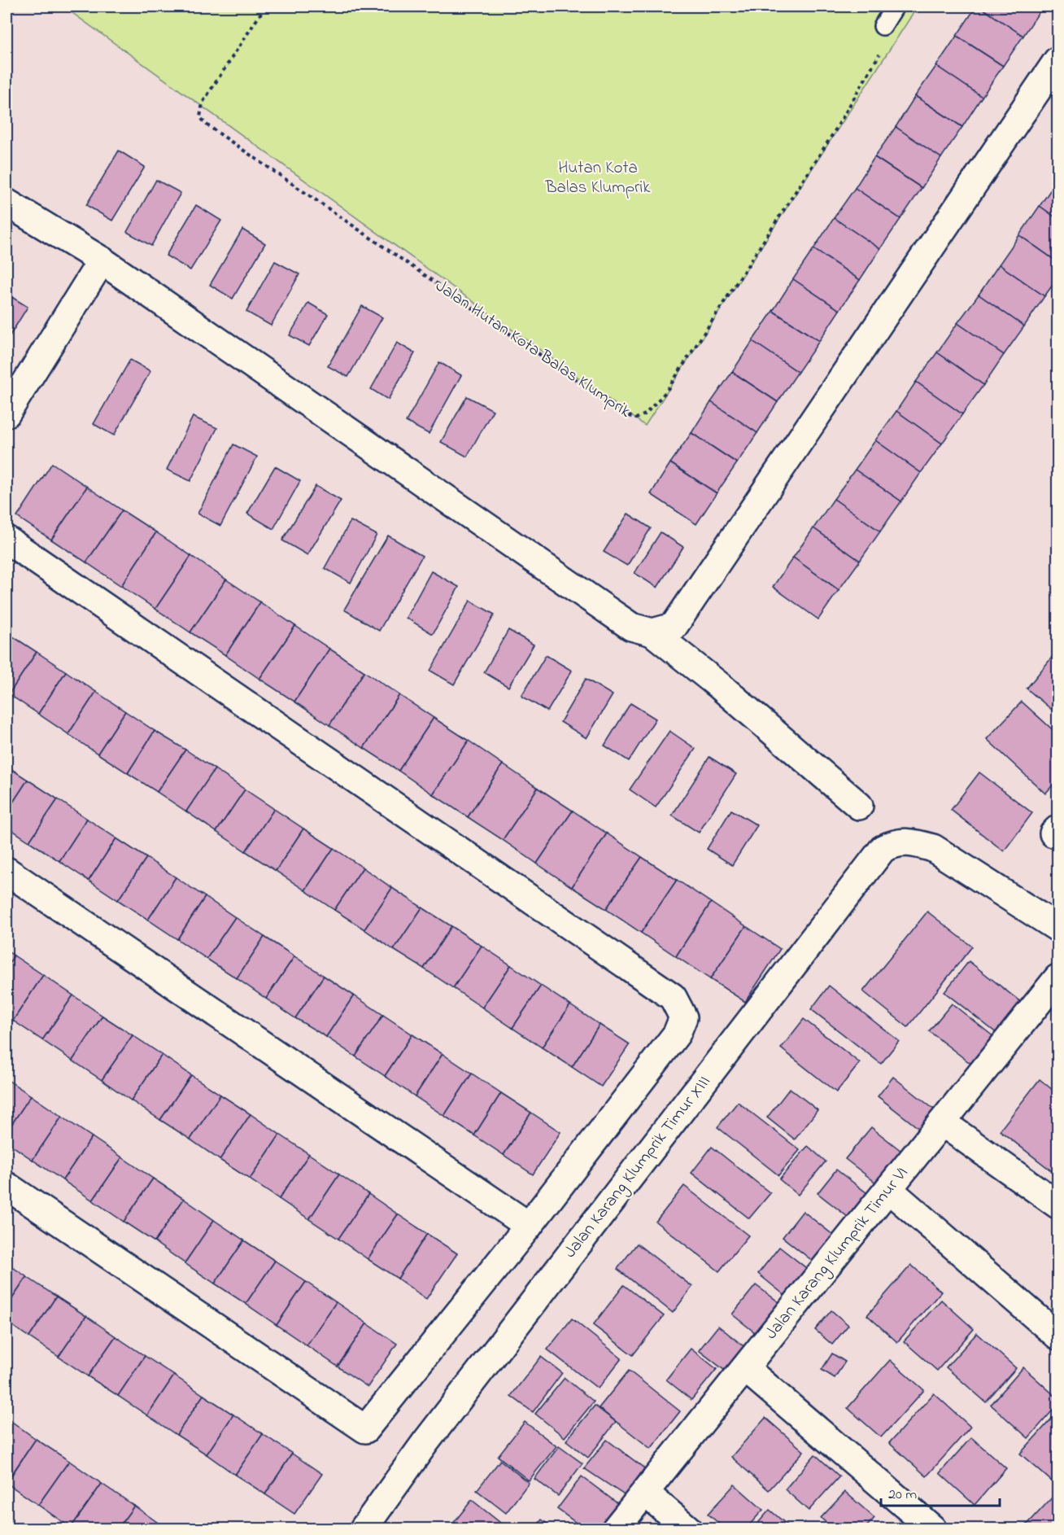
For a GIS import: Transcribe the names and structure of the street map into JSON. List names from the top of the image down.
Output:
{
  "streets": {
    "street": ["Jalan Karang Klumprik Timur XIII", "Jalan Karang Klumprik Timur VI"],
    "path": ["Jalan Hutan Kota Balas Klumprik"]
  },
  "parks": ["Hutan Kota Balas Klumprik"],
  "scale_bar": "20 m"
}
